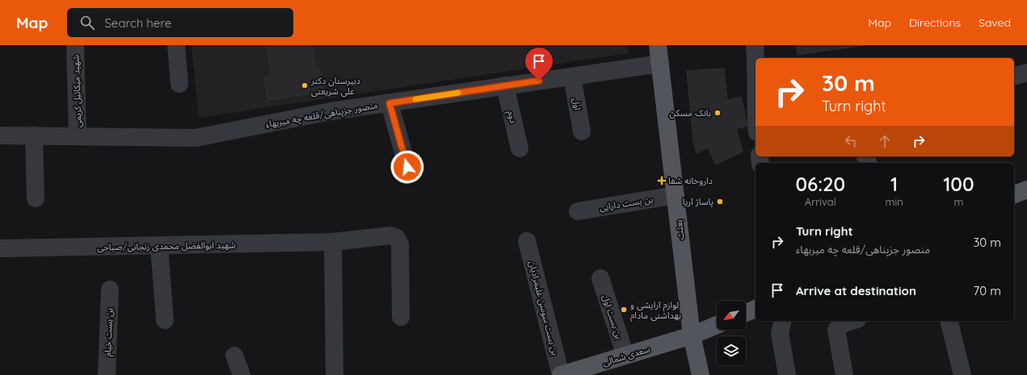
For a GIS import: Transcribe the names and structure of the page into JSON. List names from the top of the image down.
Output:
{
  "streets": {
    "main road": ["بعثت", "سعدی شمالی"],
    "street": [
      "شهید میکائیل کریمی",
      "اول",
      "منصور جزپناهی/قلعه چه میربهاء",
      "دوم",
      "بن بست دارایی",
      "شهید ابوالفضل محمدی زنجانی/صباحی",
      "بن بست سوسن علیمرادیان",
      "بن بست اول",
      "بن بست خیام"
    ]
  },
  "crossings": [
    ["شهید میکائیل کریمی", "منصور جزپناهی/قلعه چه میربهاء"],
    ["اول", "منصور جزپناهی/قلعه چه میربهاء"],
    ["منصور جزپناهی/قلعه چه میربهاء", "دوم"],
    ["منصور جزپناهی/قلعه چه میربهاء", "بعثت"],
    ["بن بست دارایی", "بعثت"],
    ["بعثت", "سعدی شمالی"],
    ["بن بست سوسن علیمرادیان", "سعدی شمالی"],
    ["بن بست اول", "سعدی شمالی"]
  ],
  "places": {
    "other": [
      "دبیرستان دکتر علی شریعتی",
      "بانک مسکن",
      "پاساژ آریا",
      "لوازم آرایشی و بهداشتی مادام"
    ],
    "health": ["داروخانه شفا"]
  },
  "north": "bottom left",
  "page": {
    "header": "Map",
    "search": "Search here",
    "nav": ["Map", "Directions", "Saved"],
    "turn": ["30 m", "Turn right"],
    "eta": [
      "06:20",
      "Arrival",
      "1",
      "min",
      "100",
      "m"
    ],
    "list": [
      {
        "name": "Turn right",
        "note": "منصور جزپناهی/قلعه چه میربهاء",
        "value": "30 m"
      },
      {
        "name": "Arrive at destination",
        "value": "70 m"
      }
    ]
  }
}
